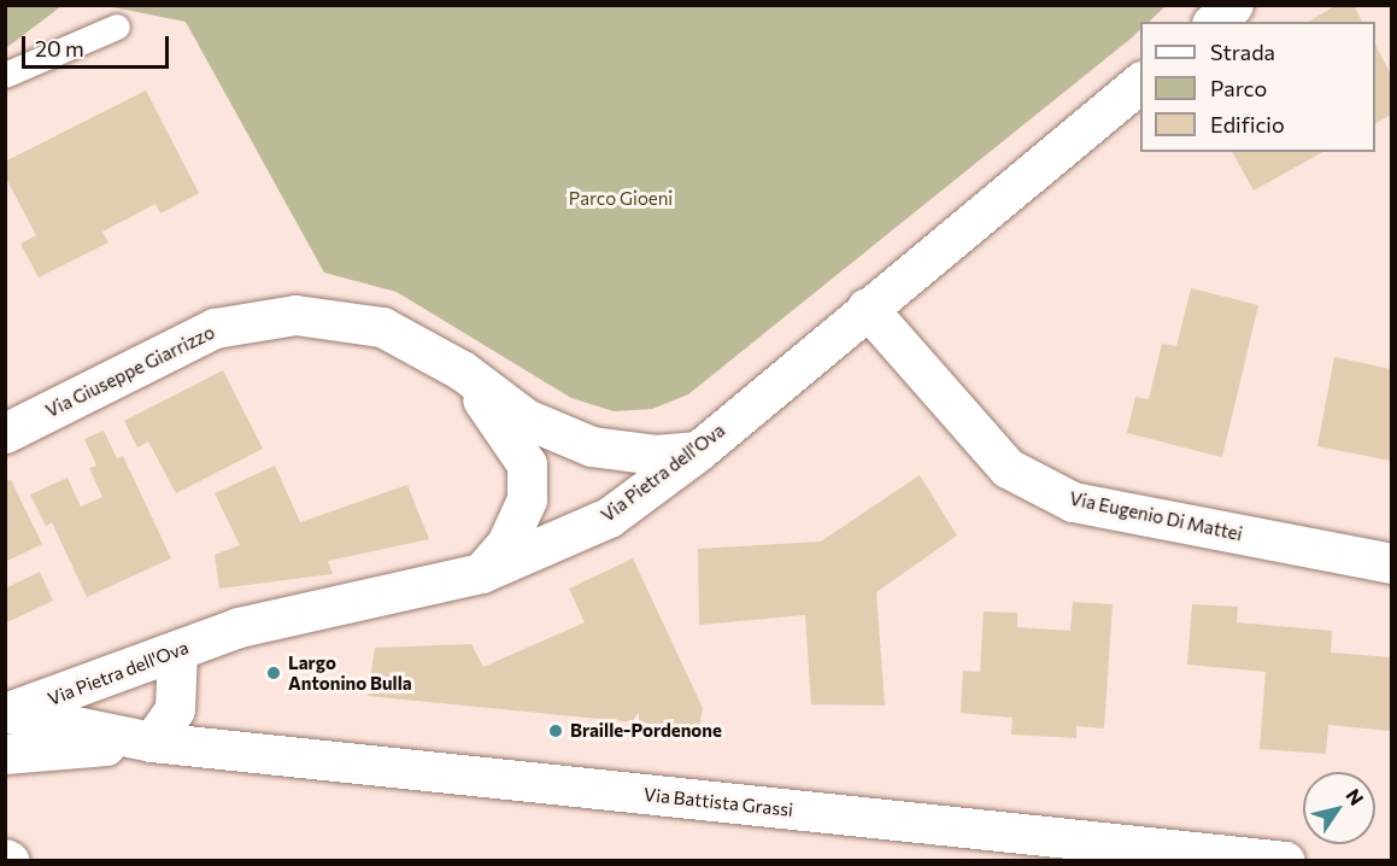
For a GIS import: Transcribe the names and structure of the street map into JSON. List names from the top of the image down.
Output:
{
  "streets": {
    "main road": [
      "Via Giuseppe Giarrizzo",
      "Via Pietra dell'Ova",
      "Via Eugenio Di Mattei",
      "Via Battista Grassi"
    ]
  },
  "crossings": [
    ["Via Giuseppe Giarrizzo", "Via Pietra dell'Ova"],
    ["Via Pietra dell'Ova", "Via Eugenio Di Mattei"]
  ],
  "parks": ["Parco Gioeni"],
  "places": ["Largo Antonino Bulla", "Braille-Pordenone"],
  "legend": ["Strada", "Parco", "Edificio"],
  "scale_bar": "20 m",
  "north": "top right"
}
